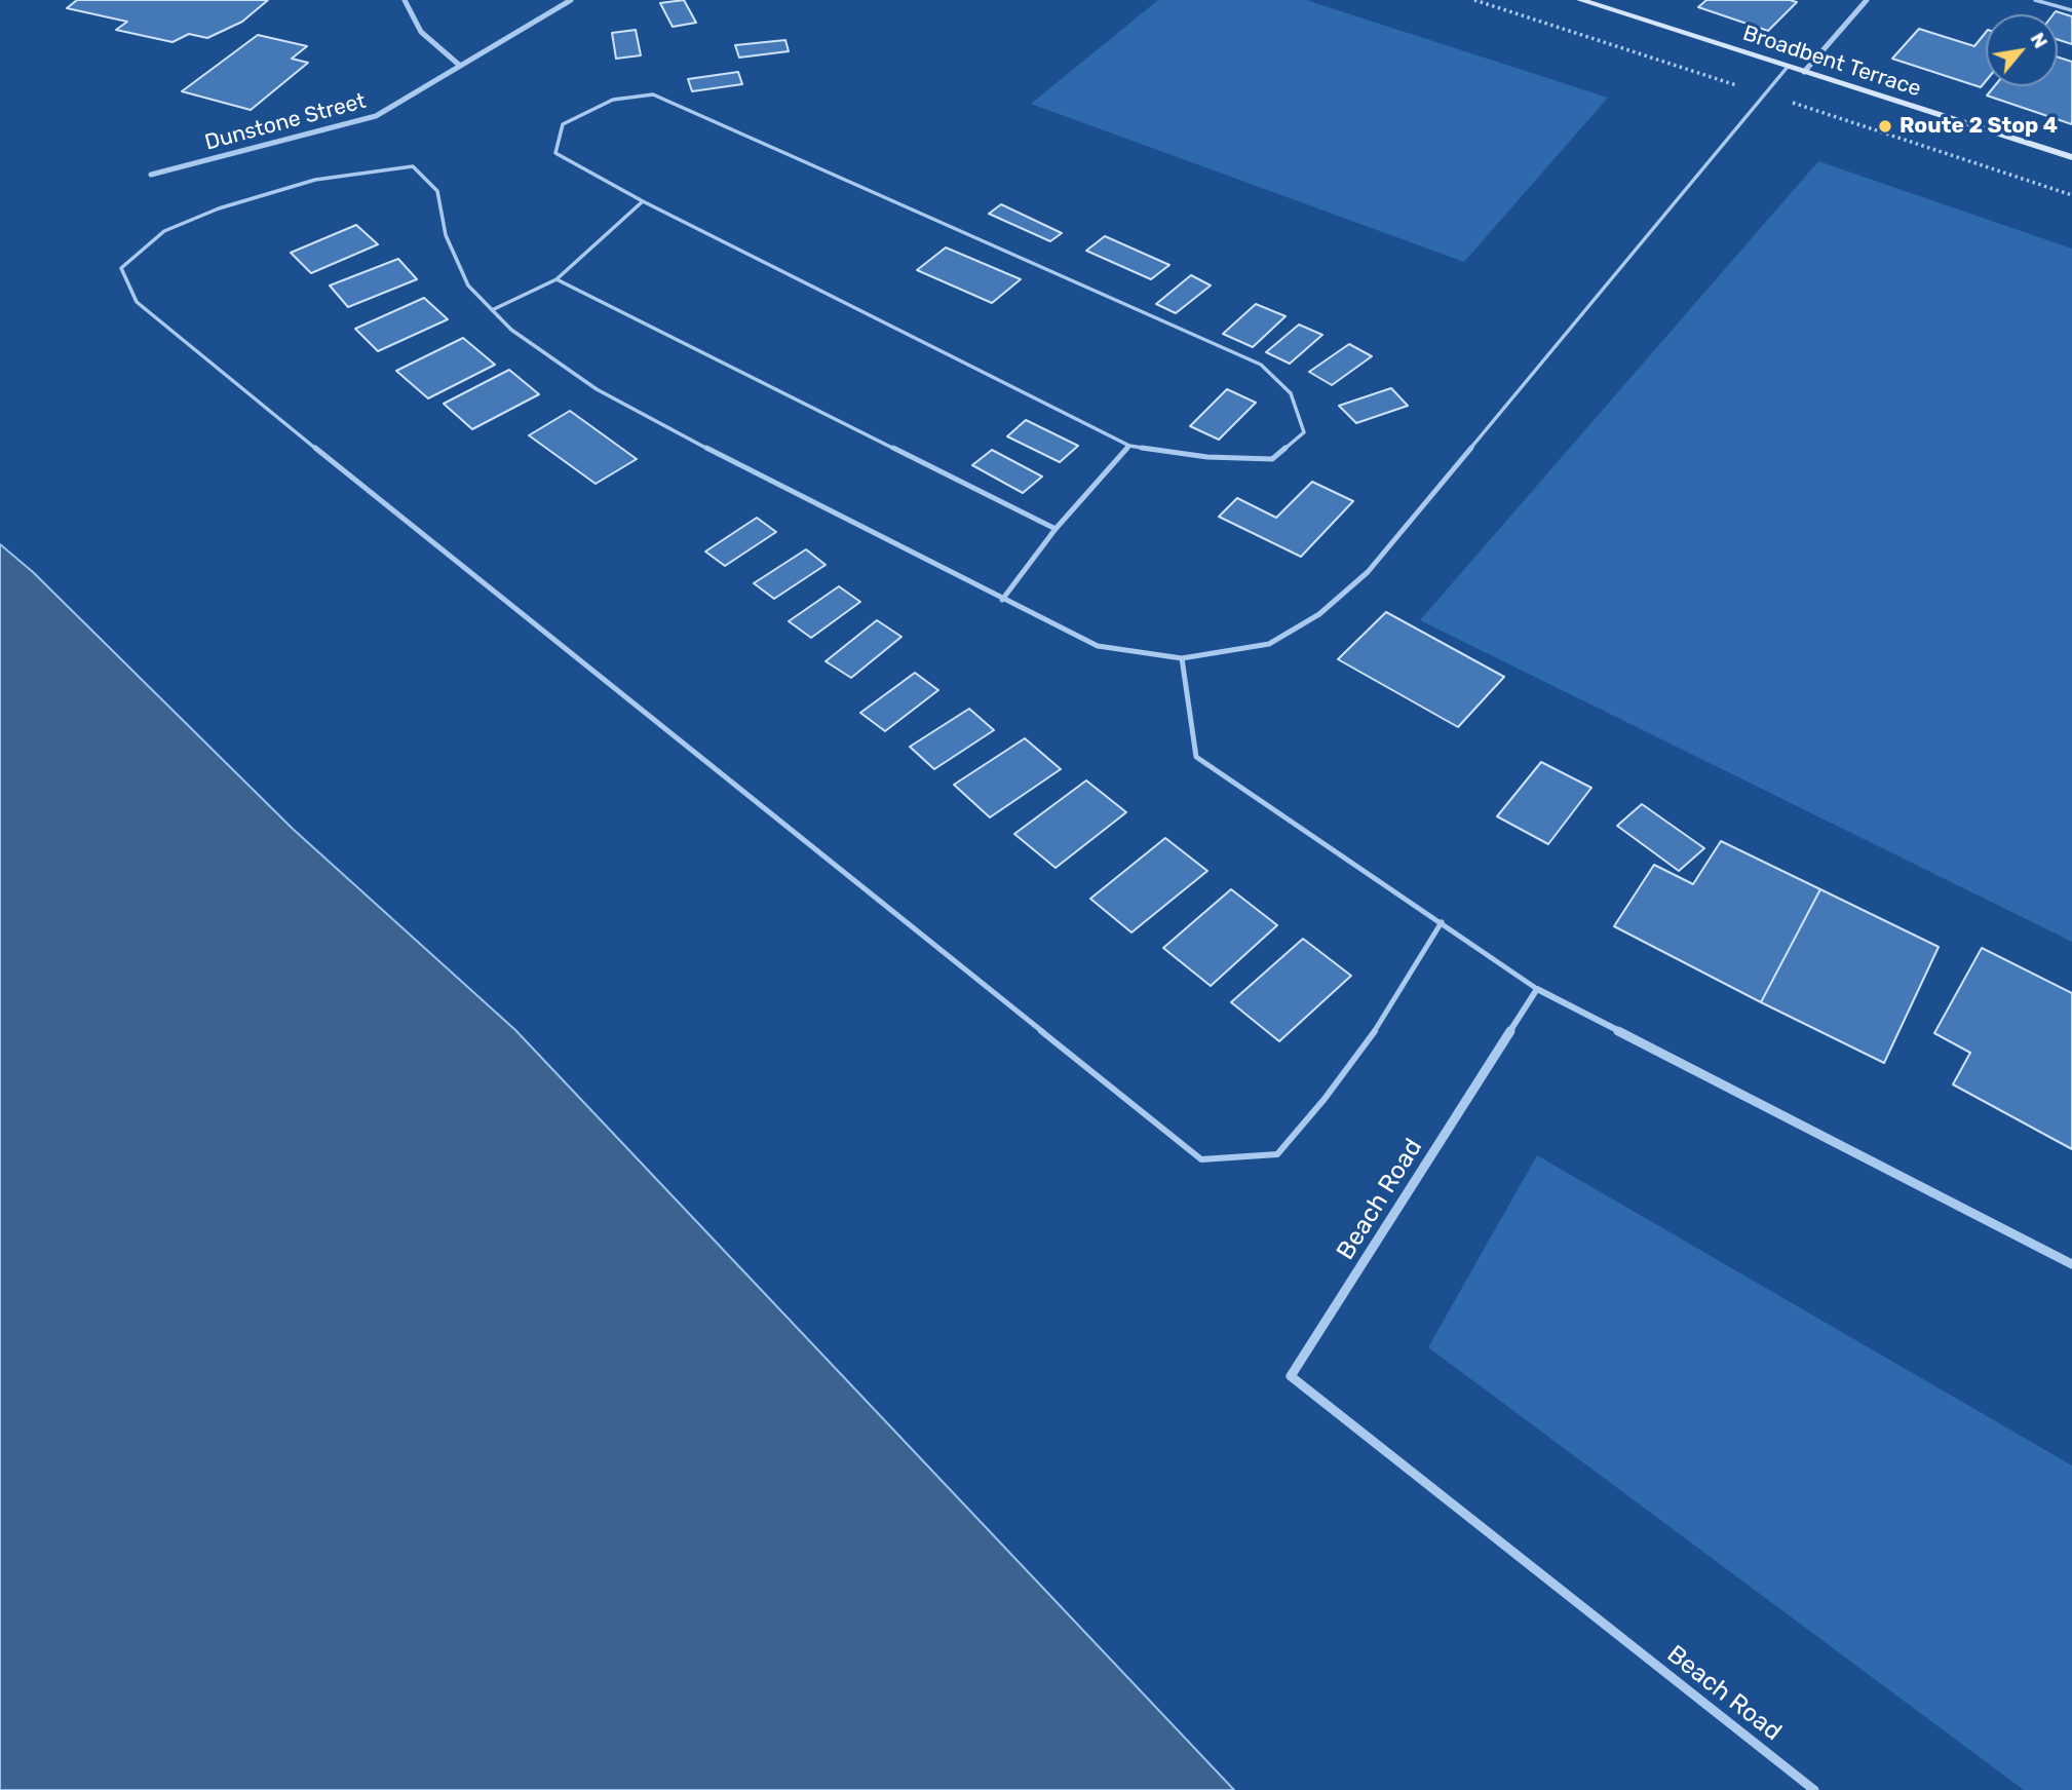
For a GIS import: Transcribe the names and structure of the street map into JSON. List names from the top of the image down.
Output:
{
  "streets": {
    "main road": ["Broadbent Terrace"],
    "street": ["Dunstone Street", "Beach Road"]
  },
  "places": ["Route 2 Stop 4"],
  "north": "top right"
}
